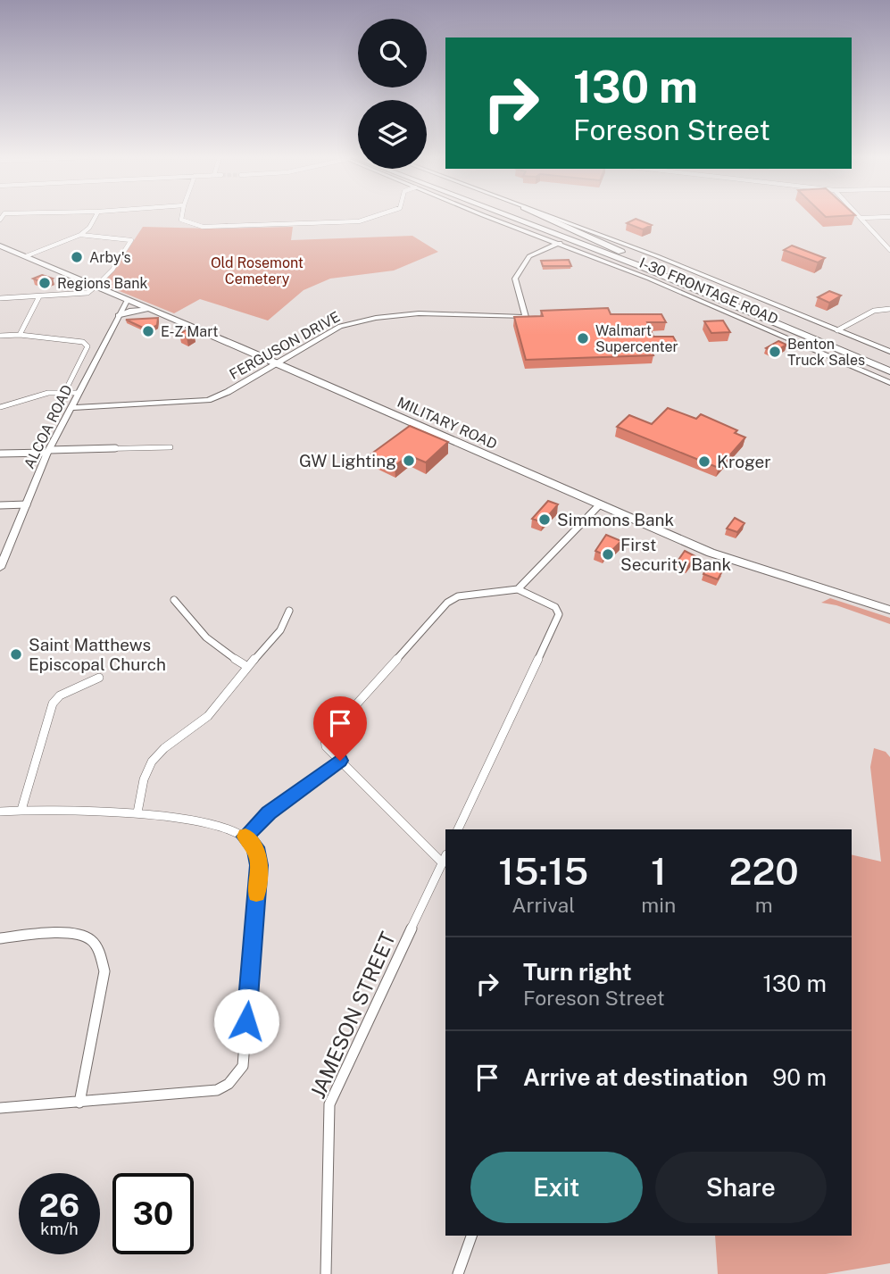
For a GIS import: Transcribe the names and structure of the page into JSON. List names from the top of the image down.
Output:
{
  "streets": {
    "main road": [
      "I-30 FRONTAGE ROAD",
      "FERGUSON DRIVE",
      "MILITARY ROAD",
      "ALCOA ROAD"
    ],
    "street": ["JAMESON STREET"]
  },
  "crossings": [
    ["I-30 FRONTAGE ROAD", "FERGUSON DRIVE"],
    ["FERGUSON DRIVE", "MILITARY ROAD"],
    ["FERGUSON DRIVE", "ALCOA ROAD"],
    ["MILITARY ROAD", "ALCOA ROAD"]
  ],
  "parks": ["Old Rosemont Cemetery"],
  "places": [
    "Arby's",
    "Regions Bank",
    "E-Z Mart",
    "Walmart Supercenter",
    "Benton Truck Sales",
    "GW Lighting",
    "Kroger",
    "Simmons Bank",
    "First Security Bank",
    "Saint Matthews Episcopal Church"
  ],
  "page": {
    "turn": ["130 m", "Foreson Street"],
    "eta": [
      "15:15",
      "Arrival",
      "1",
      "min",
      "220",
      "m"
    ],
    "list": [
      {
        "name": "Turn right",
        "note": "Foreson Street",
        "value": "130 m"
      },
      {
        "name": "Arrive at destination",
        "value": "90 m"
      }
    ],
    "buttons": ["Exit", "Share"],
    "speed": "26 km/h",
    "limit": "30"
  }
}
